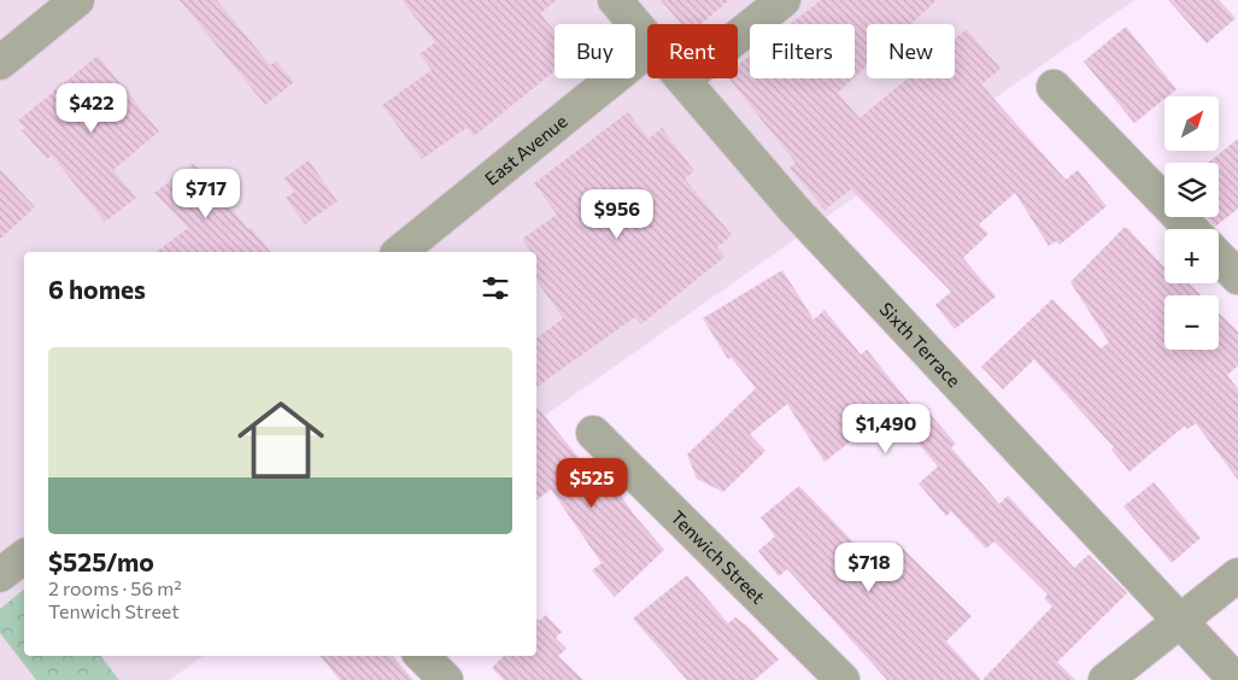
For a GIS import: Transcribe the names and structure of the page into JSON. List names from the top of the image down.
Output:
{
  "streets": {
    "street": ["East Avenue", "Sixth Terrace", "Tenwich Street"]
  },
  "north": "top right",
  "page": {
    "chip": [
      "Buy",
      "Rent",
      "Filters",
      "New"
    ],
    "price": [
      "$422",
      "$717",
      "$956",
      "$1,490",
      "$525",
      "$718"
    ],
    "map_buttons": ["+", "−"],
    "heading": "6 homes",
    "list": [
      {
        "name": "$525/mo",
        "note": "2 rooms · 56 m² · Tenwich Street"
      }
    ]
  }
}
